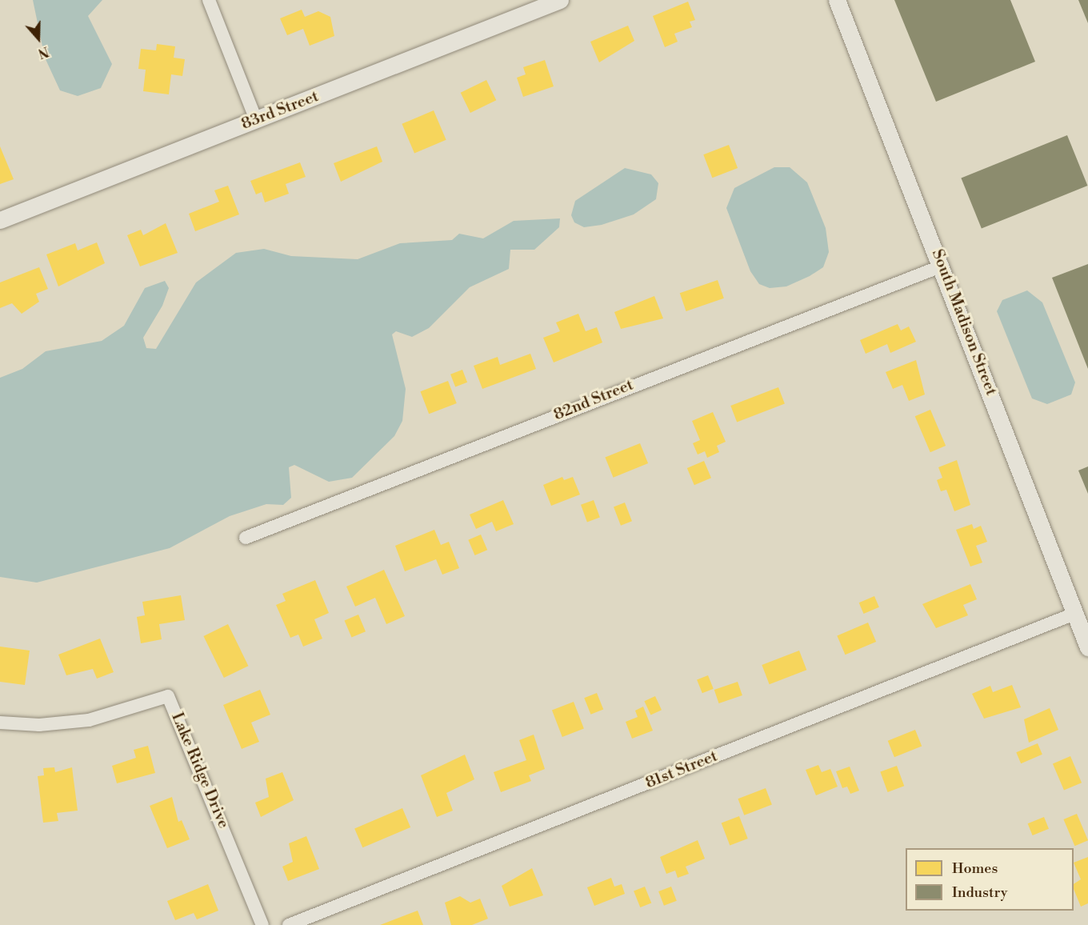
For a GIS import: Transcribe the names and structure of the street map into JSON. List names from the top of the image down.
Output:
{
  "streets": {
    "street": [
      "83rd Street",
      "South Madison Street",
      "82nd Street",
      "81st Street",
      "Lake Ridge Drive"
    ]
  },
  "crossings": [
    ["South Madison Street", "82nd Street"],
    ["South Madison Street", "81st Street"]
  ],
  "legend": ["Homes", "Industry"],
  "north": "bottom"
}
